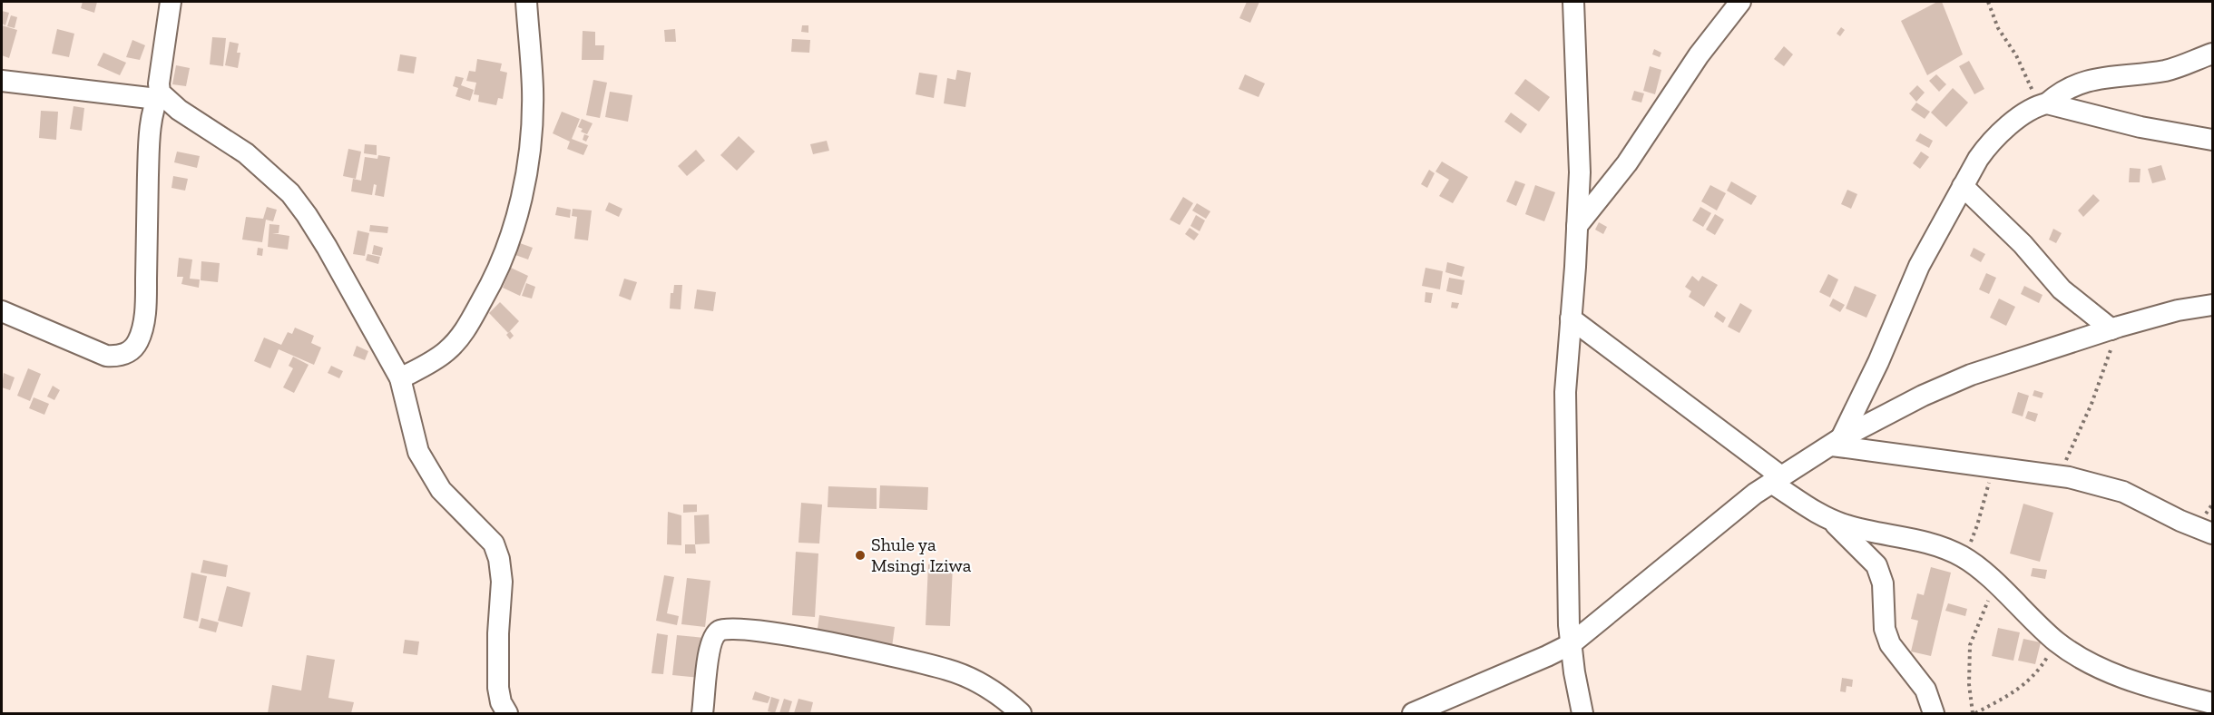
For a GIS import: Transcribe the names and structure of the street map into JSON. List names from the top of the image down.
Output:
{
  "places": ["Shule ya Msingi Iziwa"]
}
